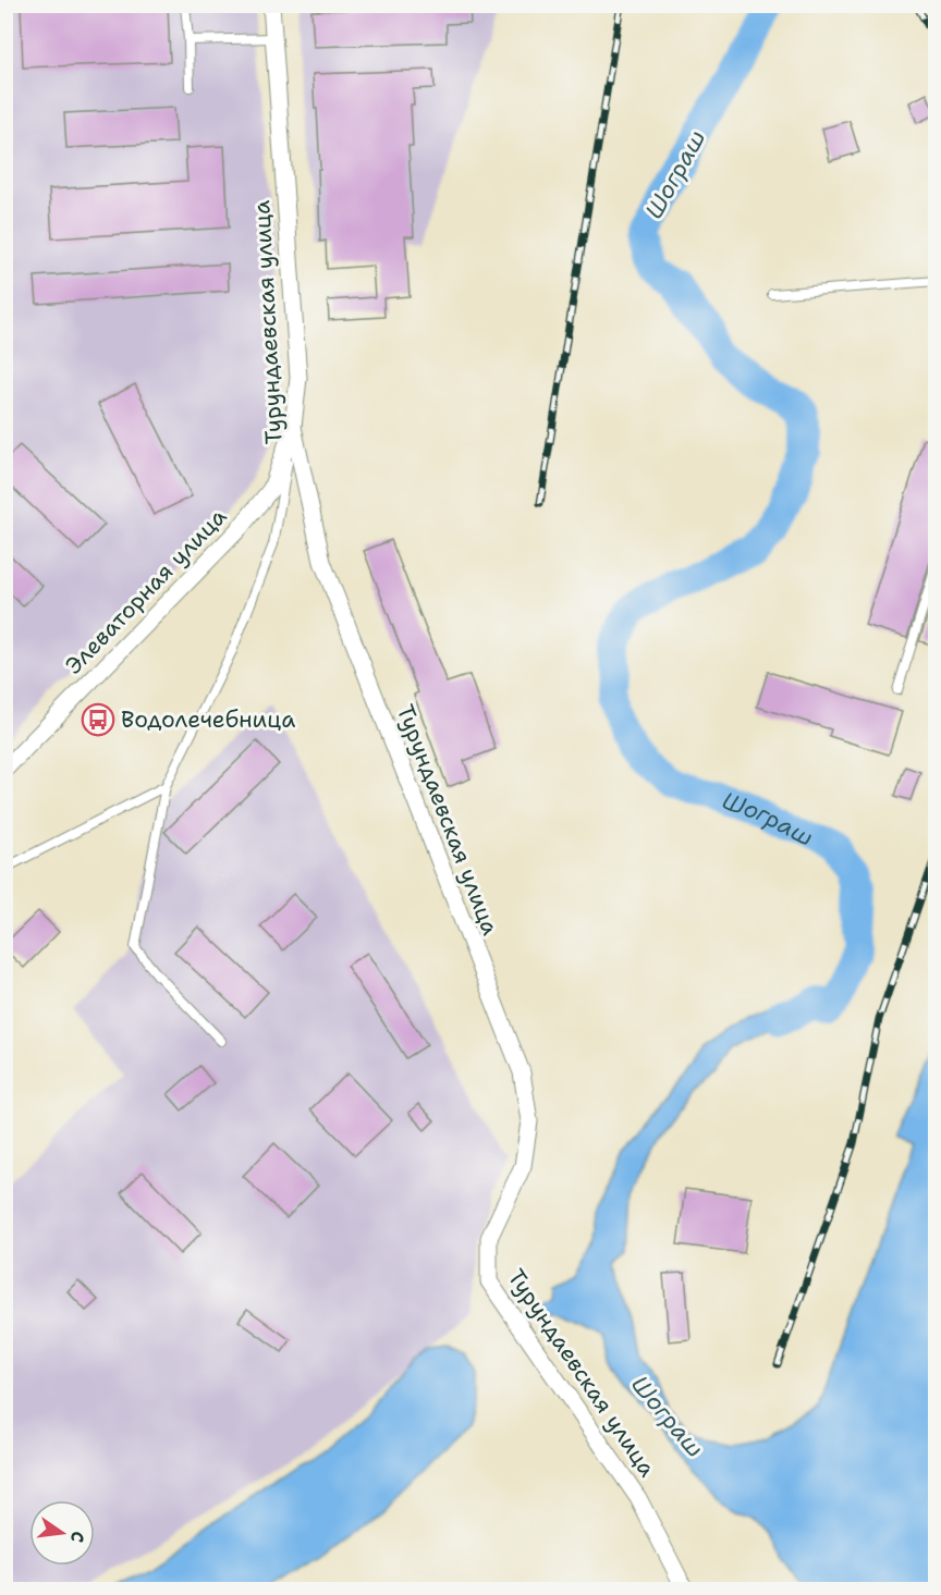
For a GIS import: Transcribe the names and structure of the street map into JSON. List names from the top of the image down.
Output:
{
  "streets": {
    "street": ["Турундаевская улица", "Элеваторная улица"]
  },
  "crossings": [
    ["Турундаевская улица", "Элеваторная улица"]
  ],
  "water": ["Шограш"],
  "places": {
    "bus stop": ["Водолечебница"]
  },
  "north": "right"
}
